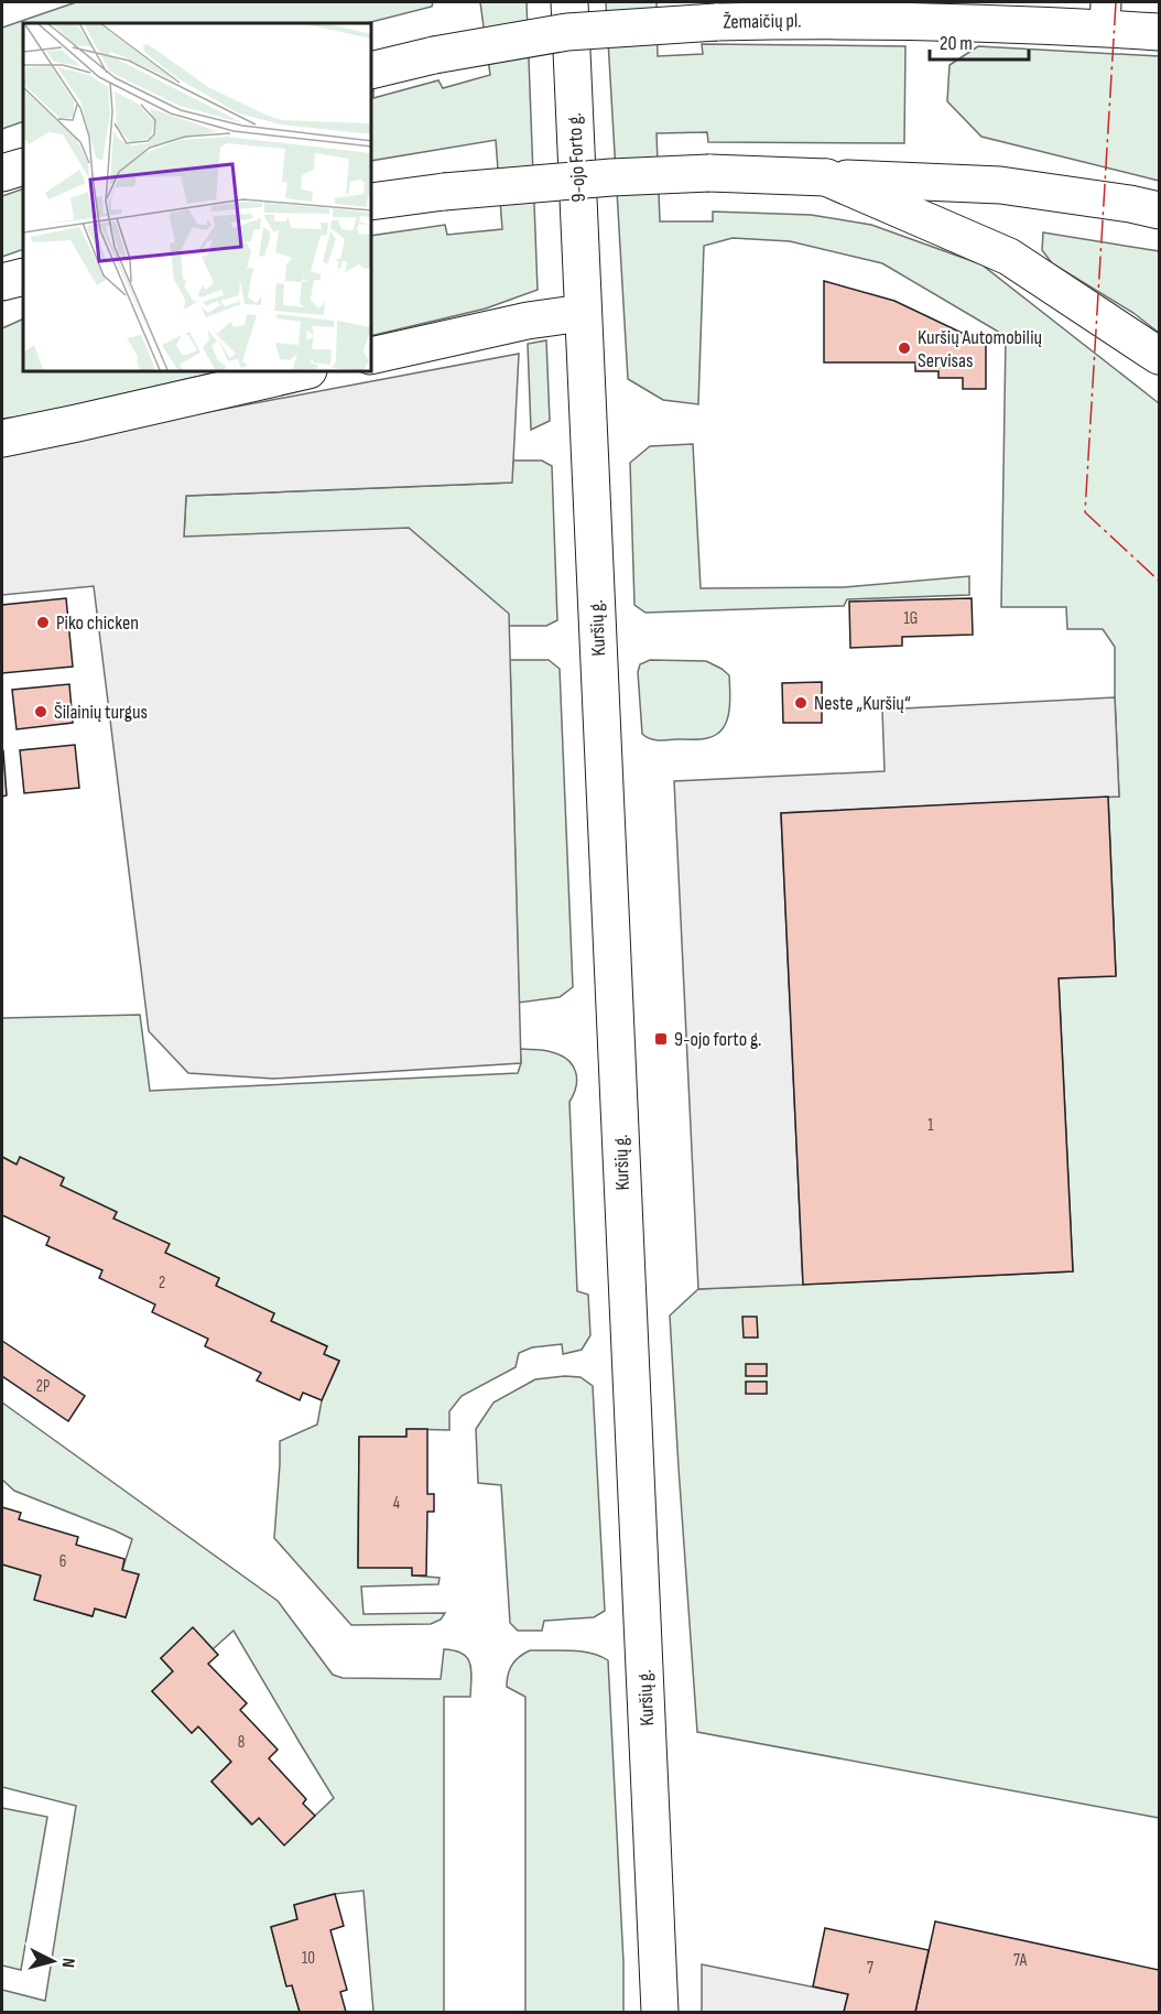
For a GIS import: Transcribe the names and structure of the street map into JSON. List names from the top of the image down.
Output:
{
  "streets": {
    "main road": ["Žemaičių pl.", "9-ojo Forto g.", "Kuršių g."]
  },
  "crossings": [
    ["9-ojo Forto g.", "Kuršių g."]
  ],
  "places": {
    "other": [
      "Kuršių Automobilių Servisas",
      "Piko chicken",
      "Neste „Kuršių“",
      "Šilainių turgus"
    ],
    "transit": ["9-ojo forto g."]
  },
  "house_numbers": [
    "1G",
    "1",
    "2",
    "2P",
    "4",
    "6",
    "8",
    "10",
    "7A",
    "7"
  ],
  "scale_bar": "20 m",
  "north": "right"
}
